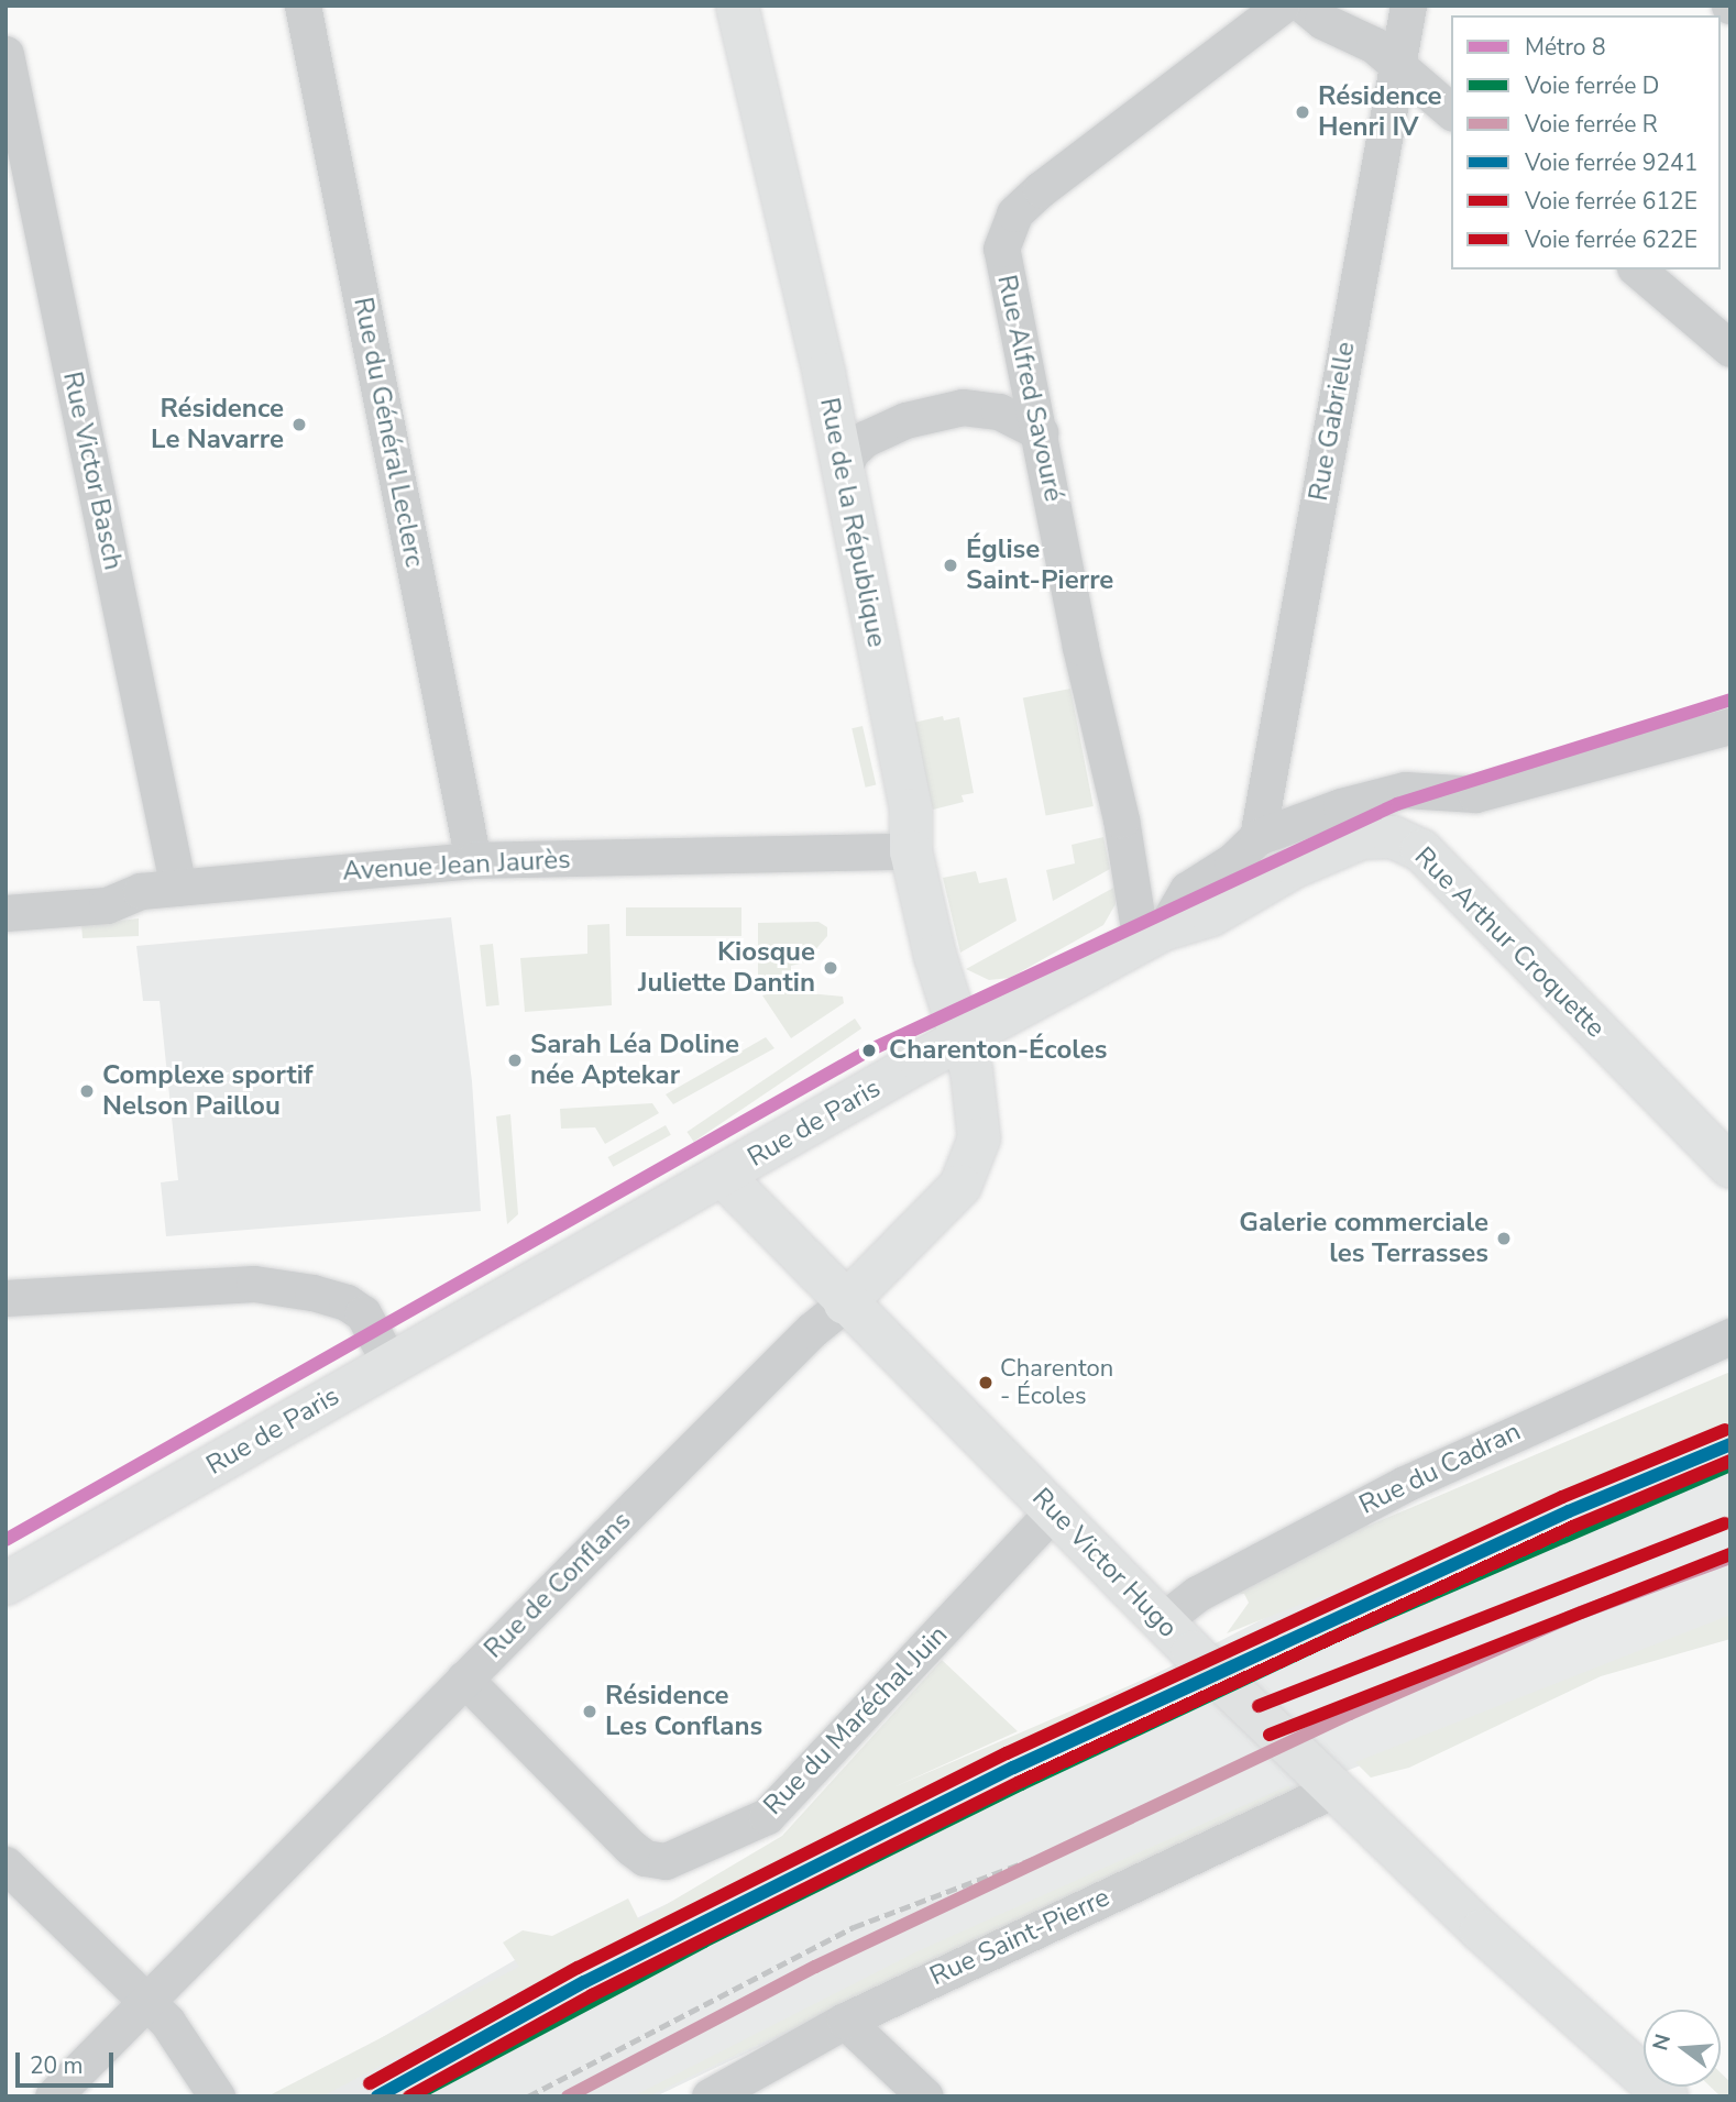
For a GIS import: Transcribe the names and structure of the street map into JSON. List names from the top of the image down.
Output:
{
  "streets": {
    "main road": [
      "Rue de la République",
      "Rue Arthur Croquette",
      "Rue de Paris",
      "Rue Victor Hugo",
      "Rue de Conflans"
    ],
    "street": [
      "Rue Alfred Savouré",
      "Rue Gabrielle",
      "Rue du Général Leclerc",
      "Rue Victor Basch",
      "Avenue Jean Jaurès",
      "Rue du Cadran",
      "Rue du Maréchal Juin",
      "Rue Saint-Pierre"
    ]
  },
  "crossings": [
    ["Rue Alfred Savouré", "Rue Arthur Croquette"],
    ["Rue Alfred Savouré", "Rue de Paris"],
    ["Rue du Général Leclerc", "Avenue Jean Jaurès"],
    ["Rue Victor Basch", "Avenue Jean Jaurès"],
    ["Rue de la République", "Avenue Jean Jaurès"],
    ["Rue de la République", "Rue de Paris"],
    ["Rue de la République", "Rue de Conflans"],
    ["Rue Arthur Croquette", "Rue de Paris"],
    ["Rue de Paris", "Rue Victor Hugo"],
    ["Rue de Paris", "Rue de Conflans"],
    ["Rue du Cadran", "Rue Victor Hugo"],
    ["Rue Victor Hugo", "Rue de Conflans"],
    ["Rue Victor Hugo", "Rue du Maréchal Juin"],
    ["Rue Victor Hugo", "Rue Saint-Pierre"],
    ["Rue de Conflans", "Rue du Maréchal Juin"]
  ],
  "places": [
    "Résidence Henri IV",
    "Résidence Le Navarre",
    "Église Saint-Pierre",
    "Kiosque Juliette Dantin",
    "Charenton-Écoles",
    "Sarah Léa Doline née Aptekar",
    "Complexe sportif Nelson Paillou",
    "Galerie commerciale les Terrasses",
    "Charenton - Écoles",
    "Résidence Les Conflans"
  ],
  "lines": [
    "metro line 8",
    "rail line 622E",
    "rail line 9241",
    "rail line 612E",
    "rail line D",
    "rail line R"
  ],
  "legend": [
    "Métro 8",
    "Voie ferrée D",
    "Voie ferrée R",
    "Voie ferrée 9241",
    "Voie ferrée 612E",
    "Voie ferrée 622E"
  ],
  "scale_bar": "20 m",
  "north": "left"
}
